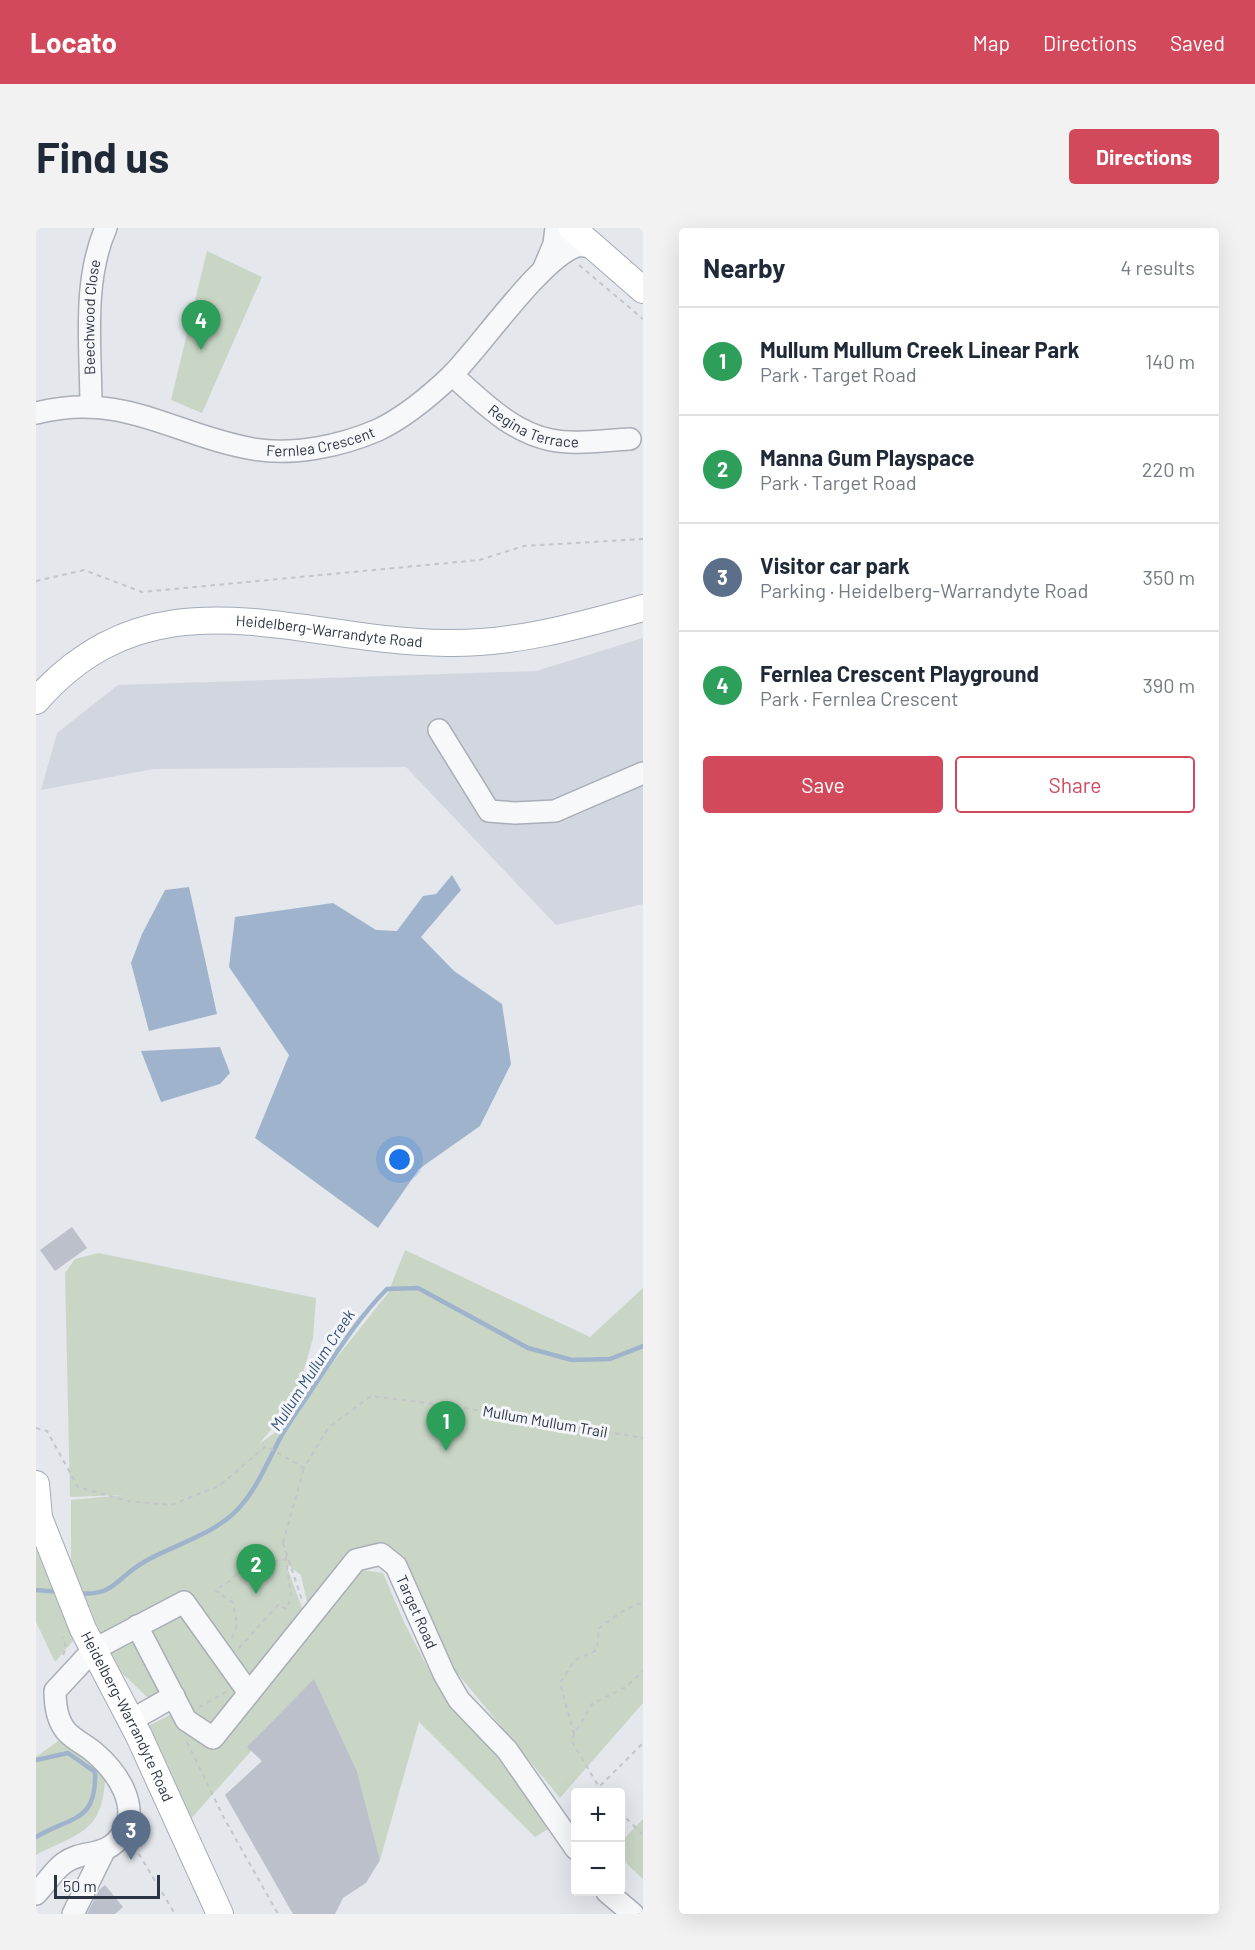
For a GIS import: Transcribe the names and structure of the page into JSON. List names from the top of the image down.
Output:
{
  "streets": {
    "main road": ["Heidelberg-Warrandyte Road"],
    "street": [
      "Beechwood Close",
      "Regina Terrace",
      "Fernlea Crescent",
      "Target Road"
    ],
    "path": ["Mullum Mullum Trail"]
  },
  "crossings": [
    ["Beechwood Close", "Fernlea Crescent"],
    ["Regina Terrace", "Fernlea Crescent"]
  ],
  "water": ["Mullum Mullum Creek"],
  "scale_bar": "50 m",
  "page": {
    "header": "Locato",
    "nav": ["Map", "Directions", "Saved"],
    "buttons": [
      "Directions",
      ["Save", "Share"]
    ],
    "title": "Find us",
    "heading": ["Nearby", "4 results"],
    "pins": [
      "4",
      "1",
      "2",
      "3"
    ],
    "list": [
      {
        "mark": "1",
        "name": "Mullum Mullum Creek Linear Park",
        "note": "Park · Target Road",
        "value": "140 m"
      },
      {
        "mark": "2",
        "name": "Manna Gum Playspace",
        "note": "Park · Target Road",
        "value": "220 m"
      },
      {
        "mark": "3",
        "name": "Visitor car park",
        "note": "Parking · Heidelberg-Warrandyte Road",
        "value": "350 m"
      },
      {
        "mark": "4",
        "name": "Fernlea Crescent Playground",
        "note": "Park · Fernlea Crescent",
        "value": "390 m"
      }
    ],
    "map_buttons": ["+", "−"],
    "scale": "50 m"
  }
}
